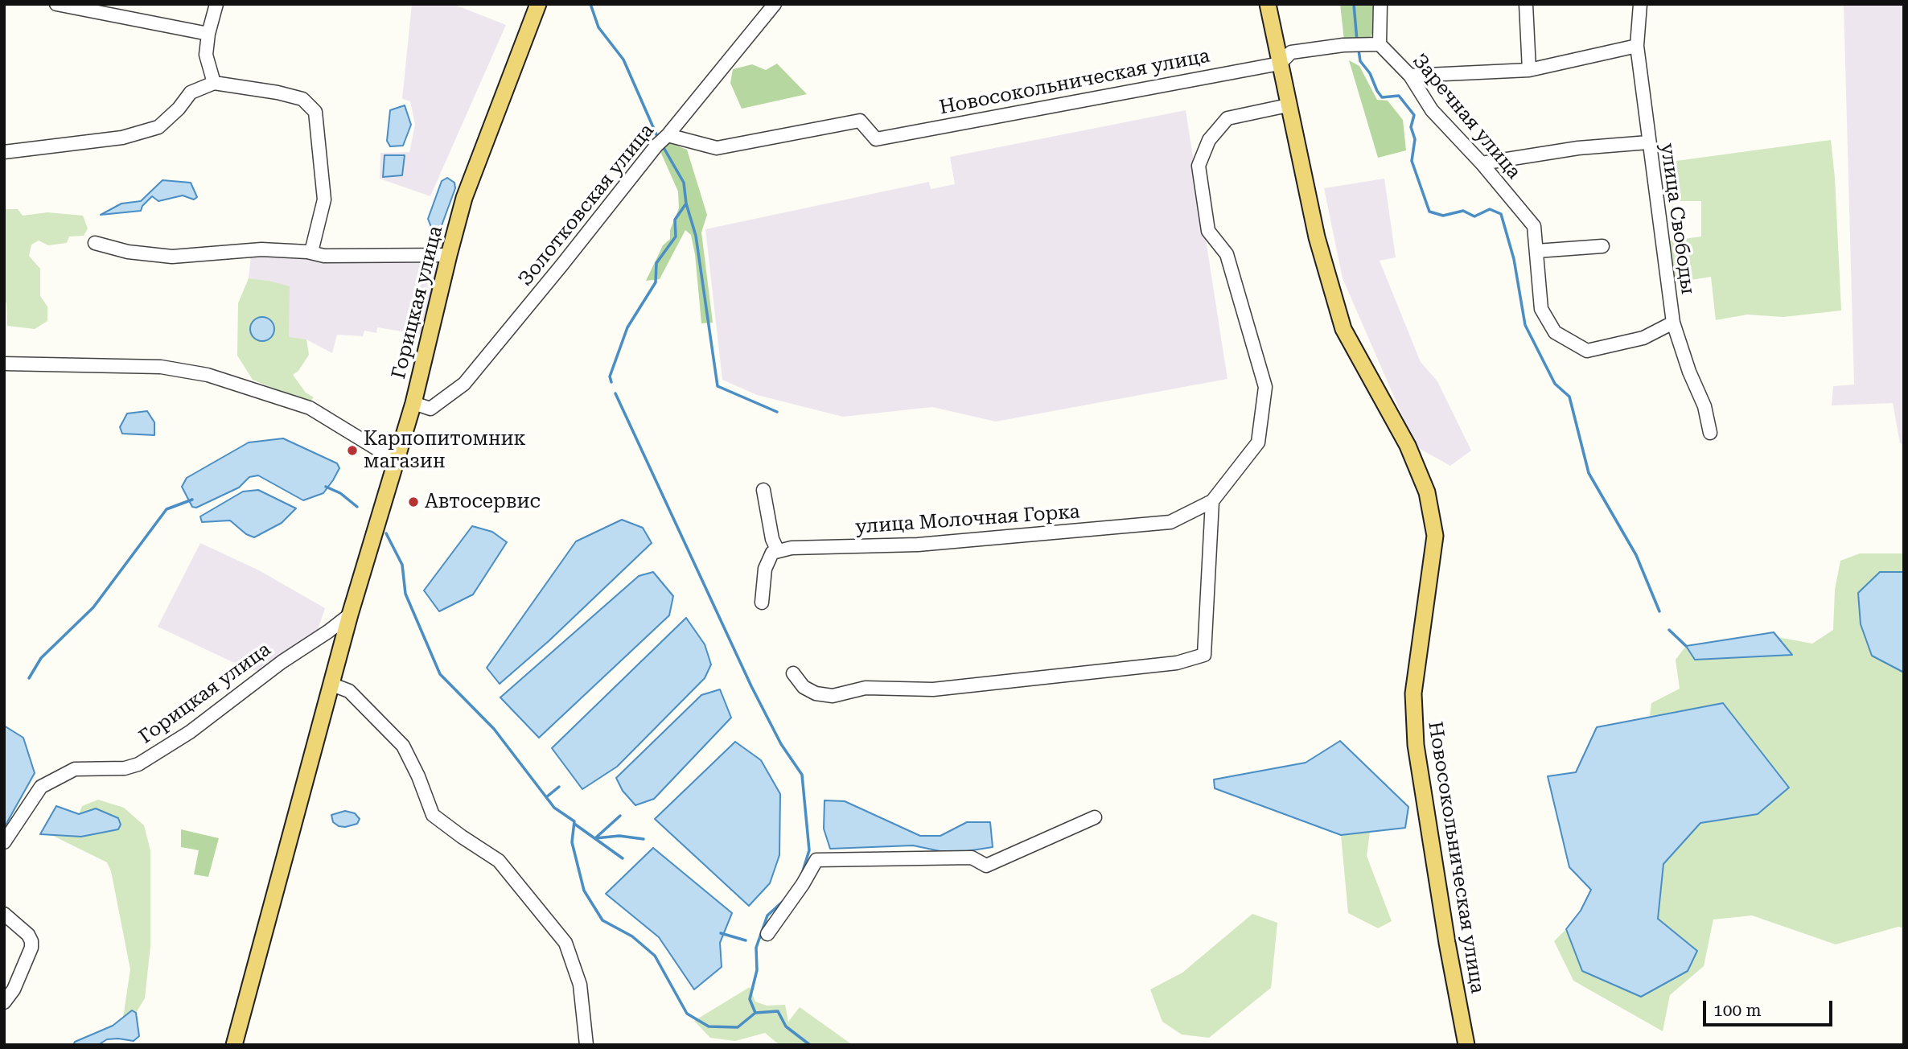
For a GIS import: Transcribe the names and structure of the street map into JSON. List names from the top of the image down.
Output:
{
  "streets": {
    "main road": ["Новосокольническая улица", "Горицкая улица"],
    "street": [
      "Заречная улица",
      "Золотковская улица",
      "улица Свободы",
      "улица Молочная Горка"
    ]
  },
  "crossings": [
    ["Новосокольническая улица", "Золотковская улица"],
    ["Заречная улица", "улица Свободы"],
    ["Золотковская улица", "Горицкая улица"]
  ],
  "places": ["Карпопитомник магазин", "Автосервис"],
  "scale_bar": "100 m"
}
